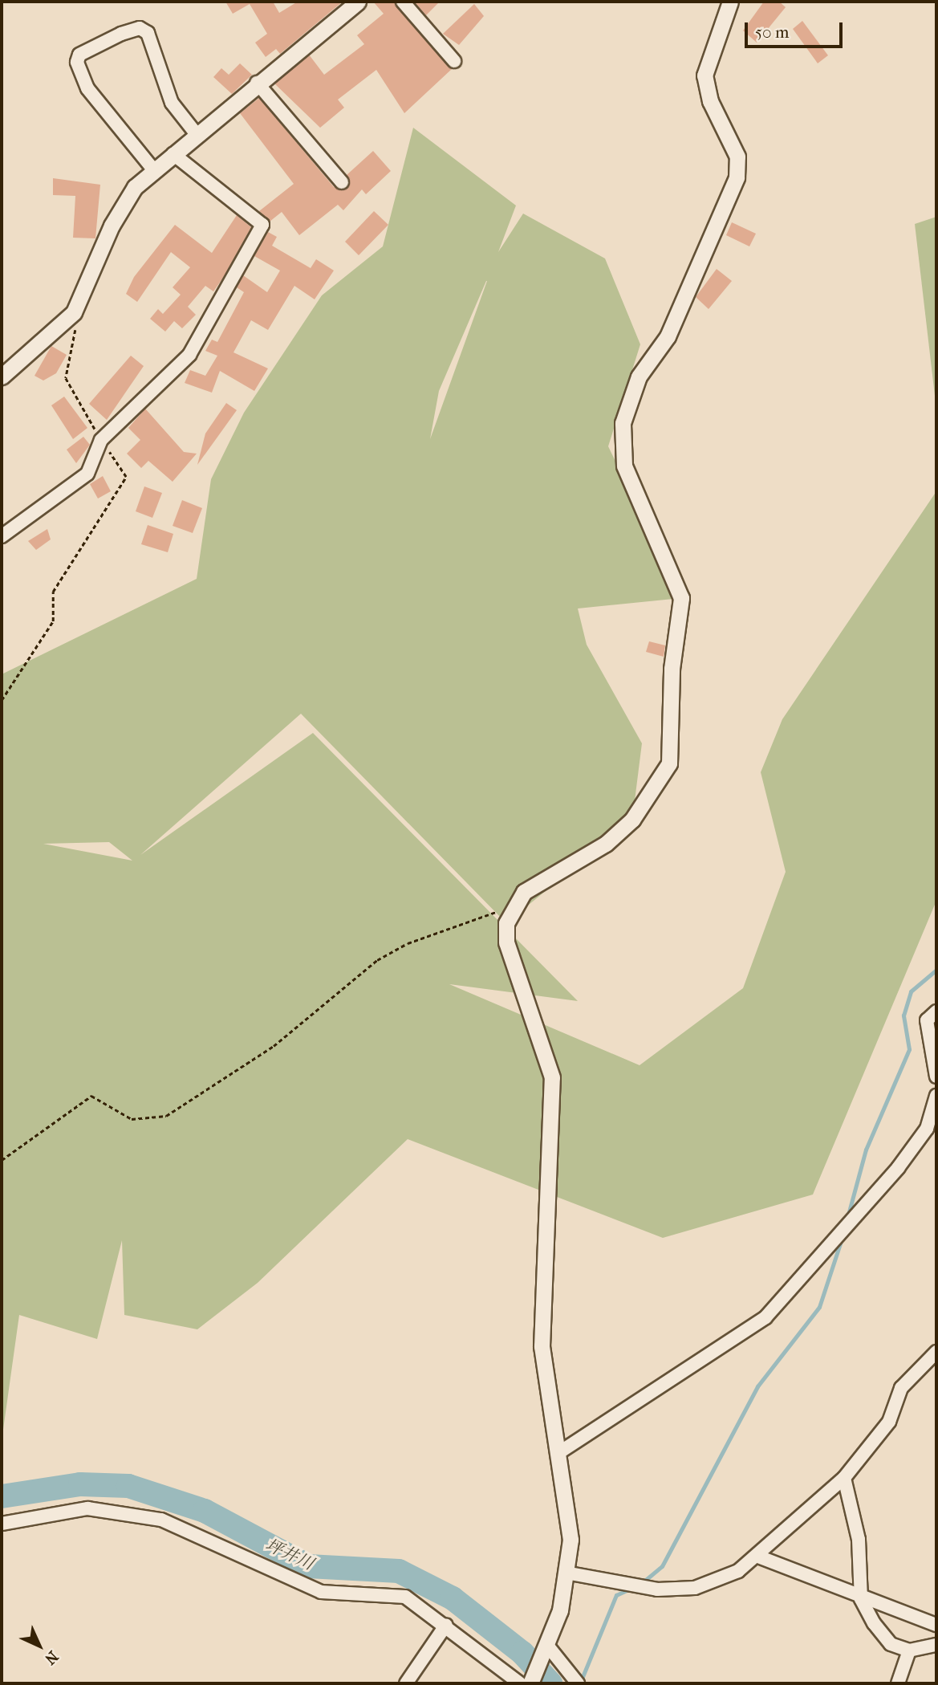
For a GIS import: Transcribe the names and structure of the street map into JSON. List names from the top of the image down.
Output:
{
  "water": ["坪井川"],
  "scale_bar": "50 m",
  "north": "bottom right"
}
